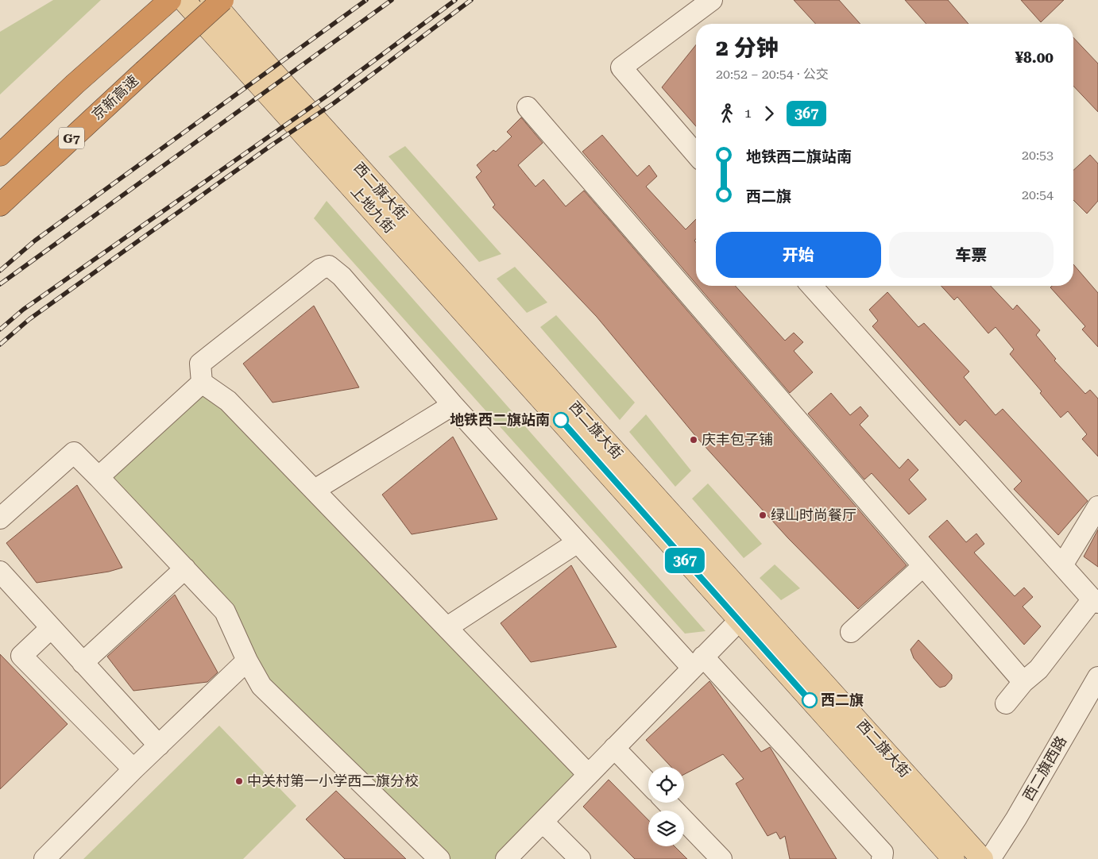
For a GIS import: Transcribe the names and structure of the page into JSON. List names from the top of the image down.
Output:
{
  "streets": {
    "highway": ["京新高速", "G7"],
    "main road": ["西二旗大街", "上地九街"],
    "street": ["西二旗西路"]
  },
  "crossings": [
    ["西二旗大街", "上地九街"]
  ],
  "places": [
    "地铁西二旗站南",
    "庆丰包子铺",
    "绿山时尚餐厅",
    "西二旗",
    "中关村第一小学西二旗分校"
  ],
  "lines": ["bus line 367"],
  "page": {
    "on_map": "367",
    "heading": ["2 分钟", "20:52 – 20:54 · 公交", "¥8.00"],
    "legs": ["1", "367"],
    "list": [
      {
        "name": "地铁西二旗站南",
        "value": "20:53"
      },
      {
        "name": "西二旗",
        "value": "20:54"
      }
    ],
    "buttons": ["开始", "车票"]
  }
}
